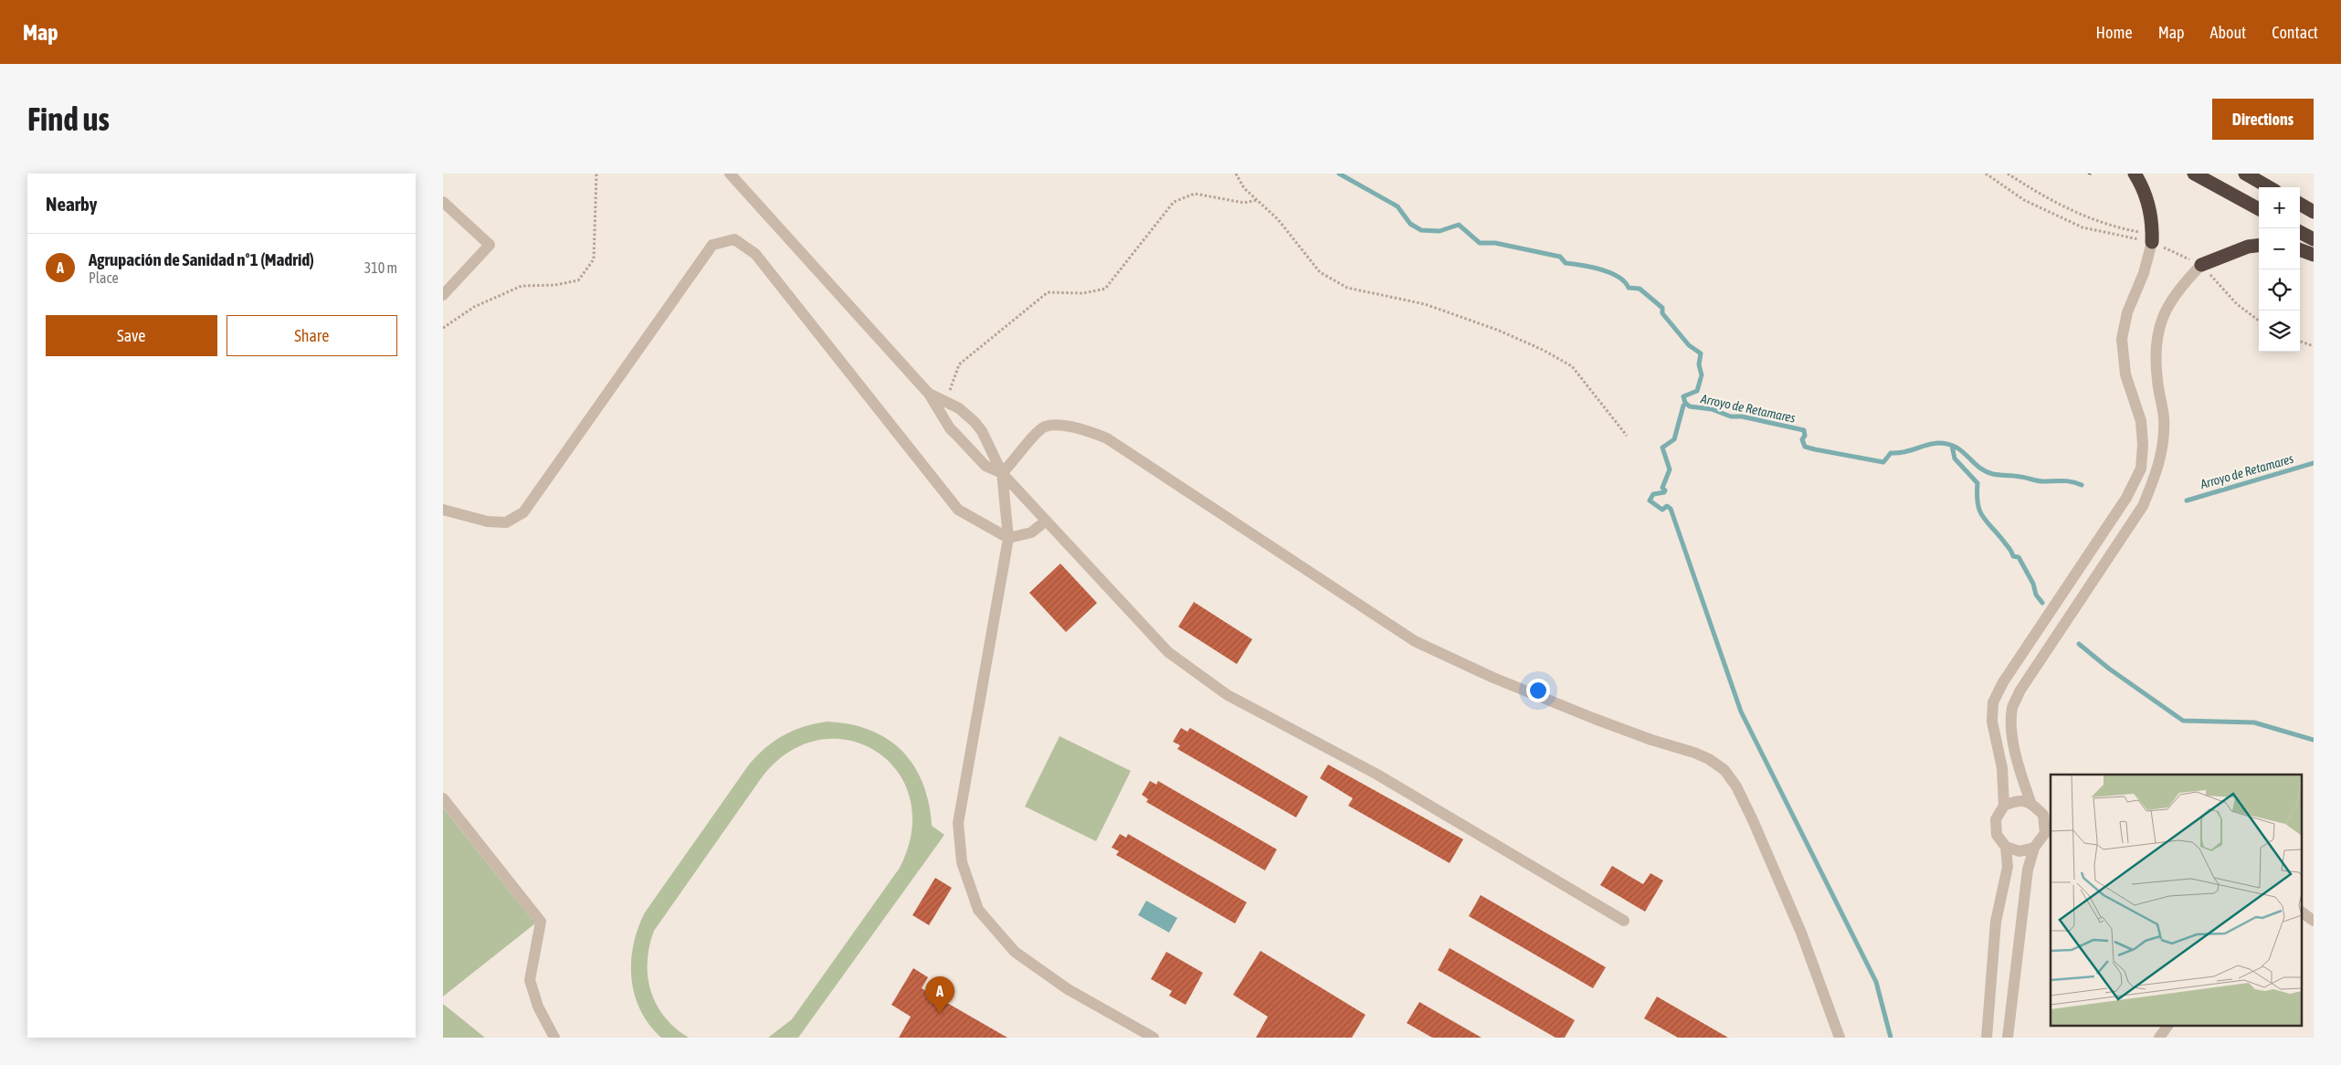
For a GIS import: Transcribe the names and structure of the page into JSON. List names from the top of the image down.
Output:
{
  "water": ["Arroyo de Retamares"],
  "page": {
    "header": "Map",
    "nav": [
      "Home",
      "Map",
      "About",
      "Contact"
    ],
    "buttons": [
      "Directions",
      ["Save", "Share"]
    ],
    "title": "Find us",
    "heading": "Nearby",
    "map_buttons": ["+", "−"],
    "list": [
      {
        "mark": "A",
        "name": "Agrupación de Sanidad nº1 (Madrid)",
        "note": "Place",
        "value": "310 m"
      }
    ],
    "pins": "A"
  }
}
